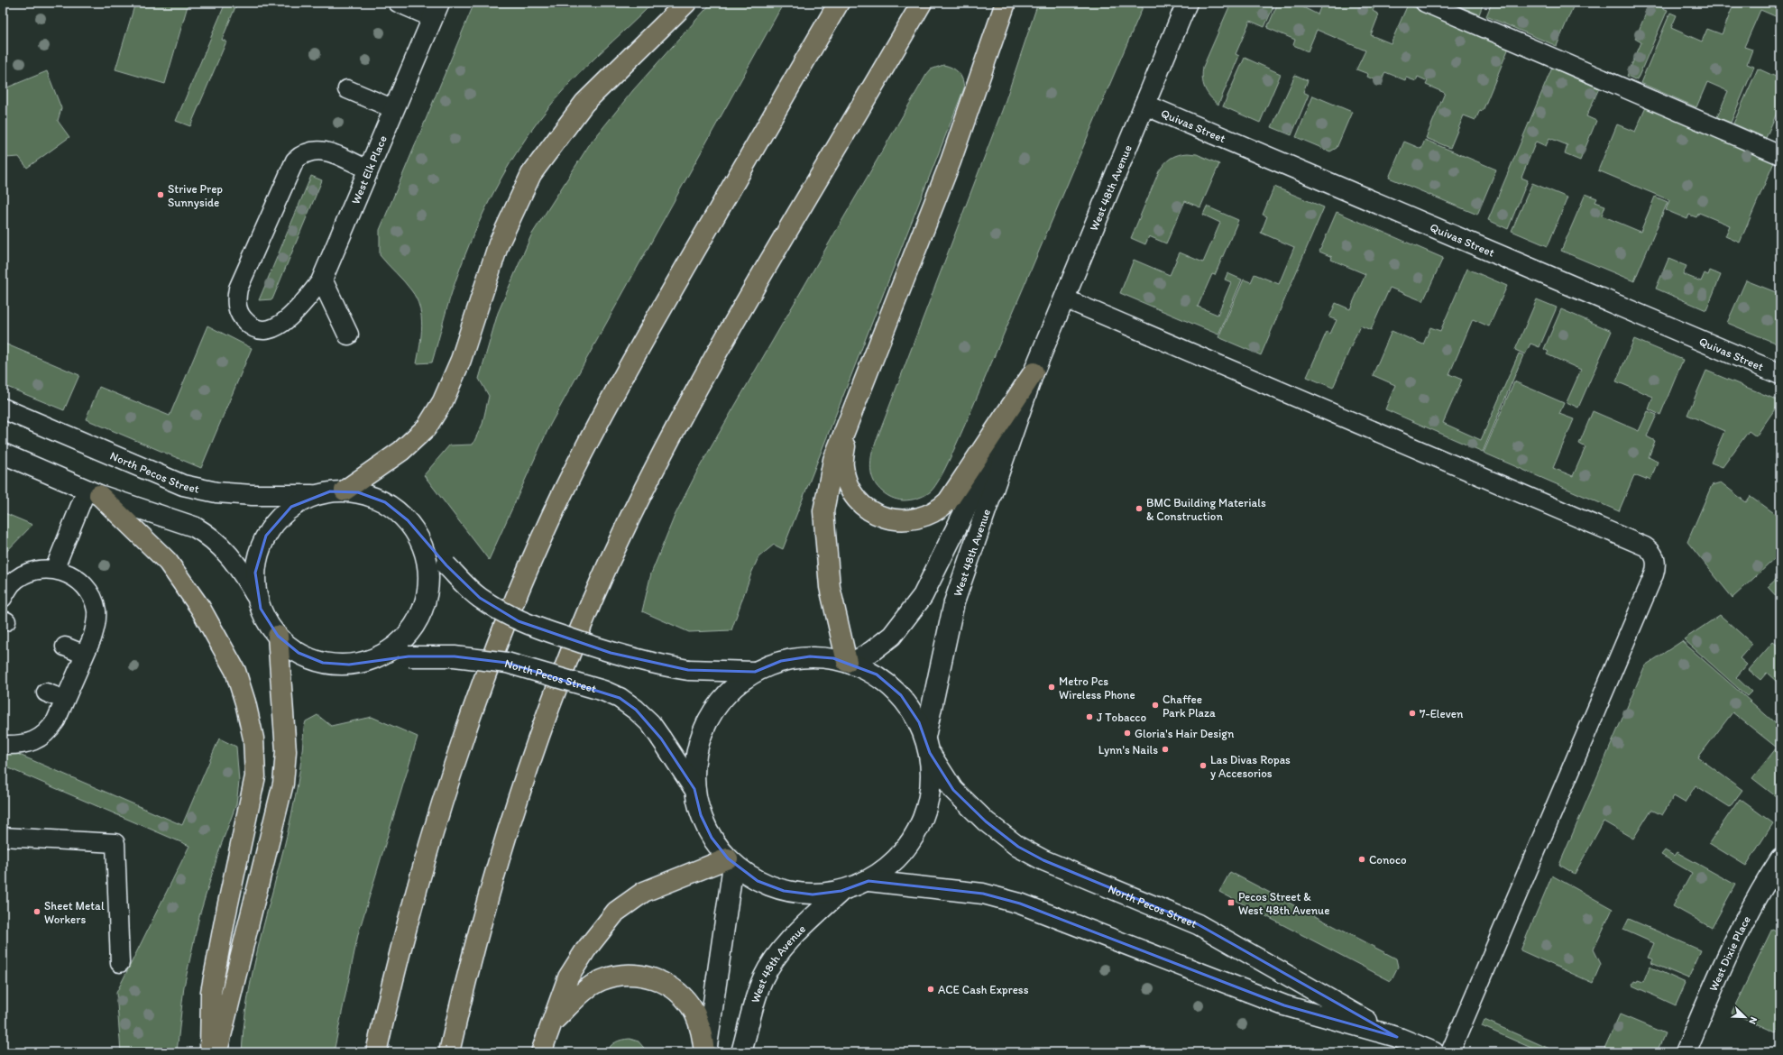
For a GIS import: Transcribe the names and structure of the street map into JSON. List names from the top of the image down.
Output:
{
  "streets": {
    "main road": [
      "Quivas Street",
      "West Elk Place",
      "West 48th Avenue",
      "North Pecos Street",
      "West Dixie Place"
    ]
  },
  "crossings": [
    ["Quivas Street", "West 48th Avenue"],
    ["West 48th Avenue", "North Pecos Street"]
  ],
  "places": {
    "other": [
      "Strive Prep Sunnyside",
      "BMC Building Materials & Construction",
      "Metro Pcs Wireless Phone",
      "Chaffee Park Plaza",
      "7-Eleven",
      "J Tobacco",
      "Gloria's Hair Design",
      "Lynn's Nails",
      "Las Divas Ropas y Accesorios",
      "Conoco",
      "Sheet Metal Workers",
      "ACE Cash Express"
    ],
    "transit": ["Pecos Street & West 48th Avenue"]
  },
  "north": "bottom right"
}
